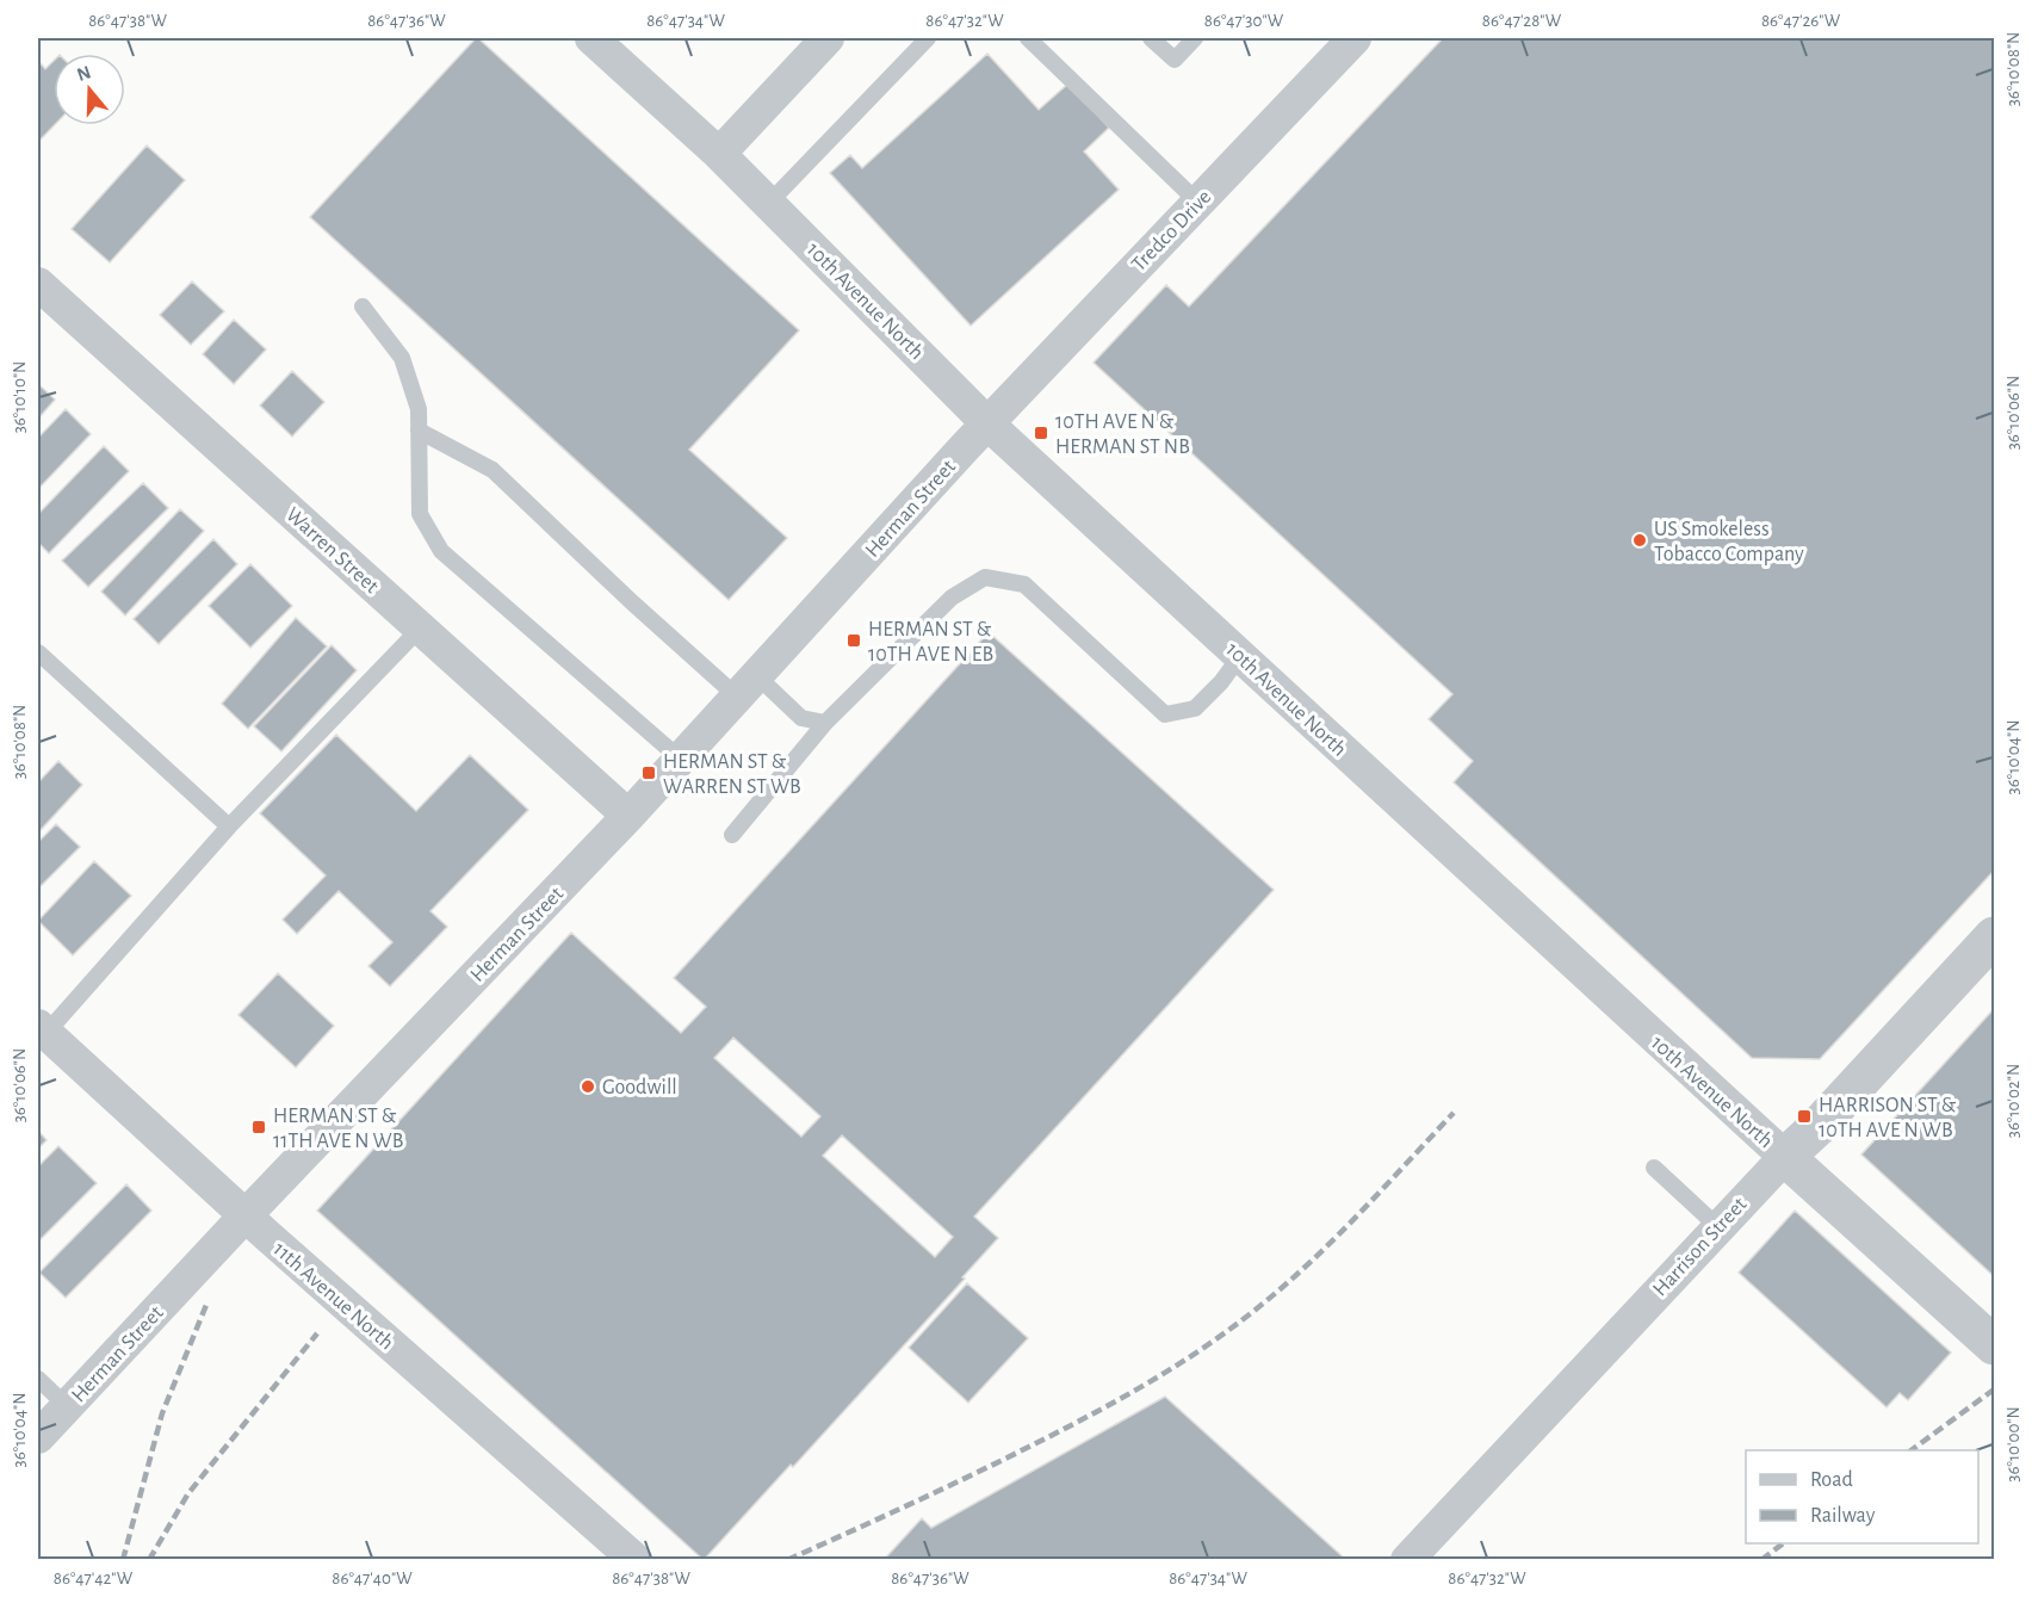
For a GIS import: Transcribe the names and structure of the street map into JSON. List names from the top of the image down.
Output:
{
  "streets": {
    "street": [
      "Tredco Drive",
      "10th Avenue North",
      "Herman Street",
      "Warren Street",
      "Harrison Street",
      "11th Avenue North"
    ]
  },
  "crossings": [
    ["Tredco Drive", "10th Avenue North"],
    ["Tredco Drive", "Herman Street"],
    ["10th Avenue North", "Herman Street"],
    ["10th Avenue North", "Harrison Street"],
    ["Herman Street", "Warren Street"],
    ["Herman Street", "11th Avenue North"]
  ],
  "places": {
    "transit": [
      "10TH AVE N & HERMAN ST NB",
      "HERMAN ST & 10TH AVE N EB",
      "HERMAN ST & WARREN ST WB",
      "HARRISON ST & 10TH AVE N WB",
      "HERMAN ST & 11TH AVE N WB"
    ],
    "other": ["US Smokeless Tobacco Company", "Goodwill"]
  },
  "legend": ["Road", "Railway"],
  "north": "top",
  "coordinates": [
    "86°47'38\"W",
    "86°47'36\"W",
    "86°47'34\"W",
    "86°47'32\"W",
    "86°47'30\"W",
    "86°47'28\"W",
    "86°47'26\"W",
    "36°10'08\"N",
    "36°10'10\"N",
    "36°10'06\"N",
    "36°10'04\"N",
    "36°10'02\"N",
    "36°10'00\"N",
    "86°47'42\"W",
    "86°47'40\"W"
  ]
}
